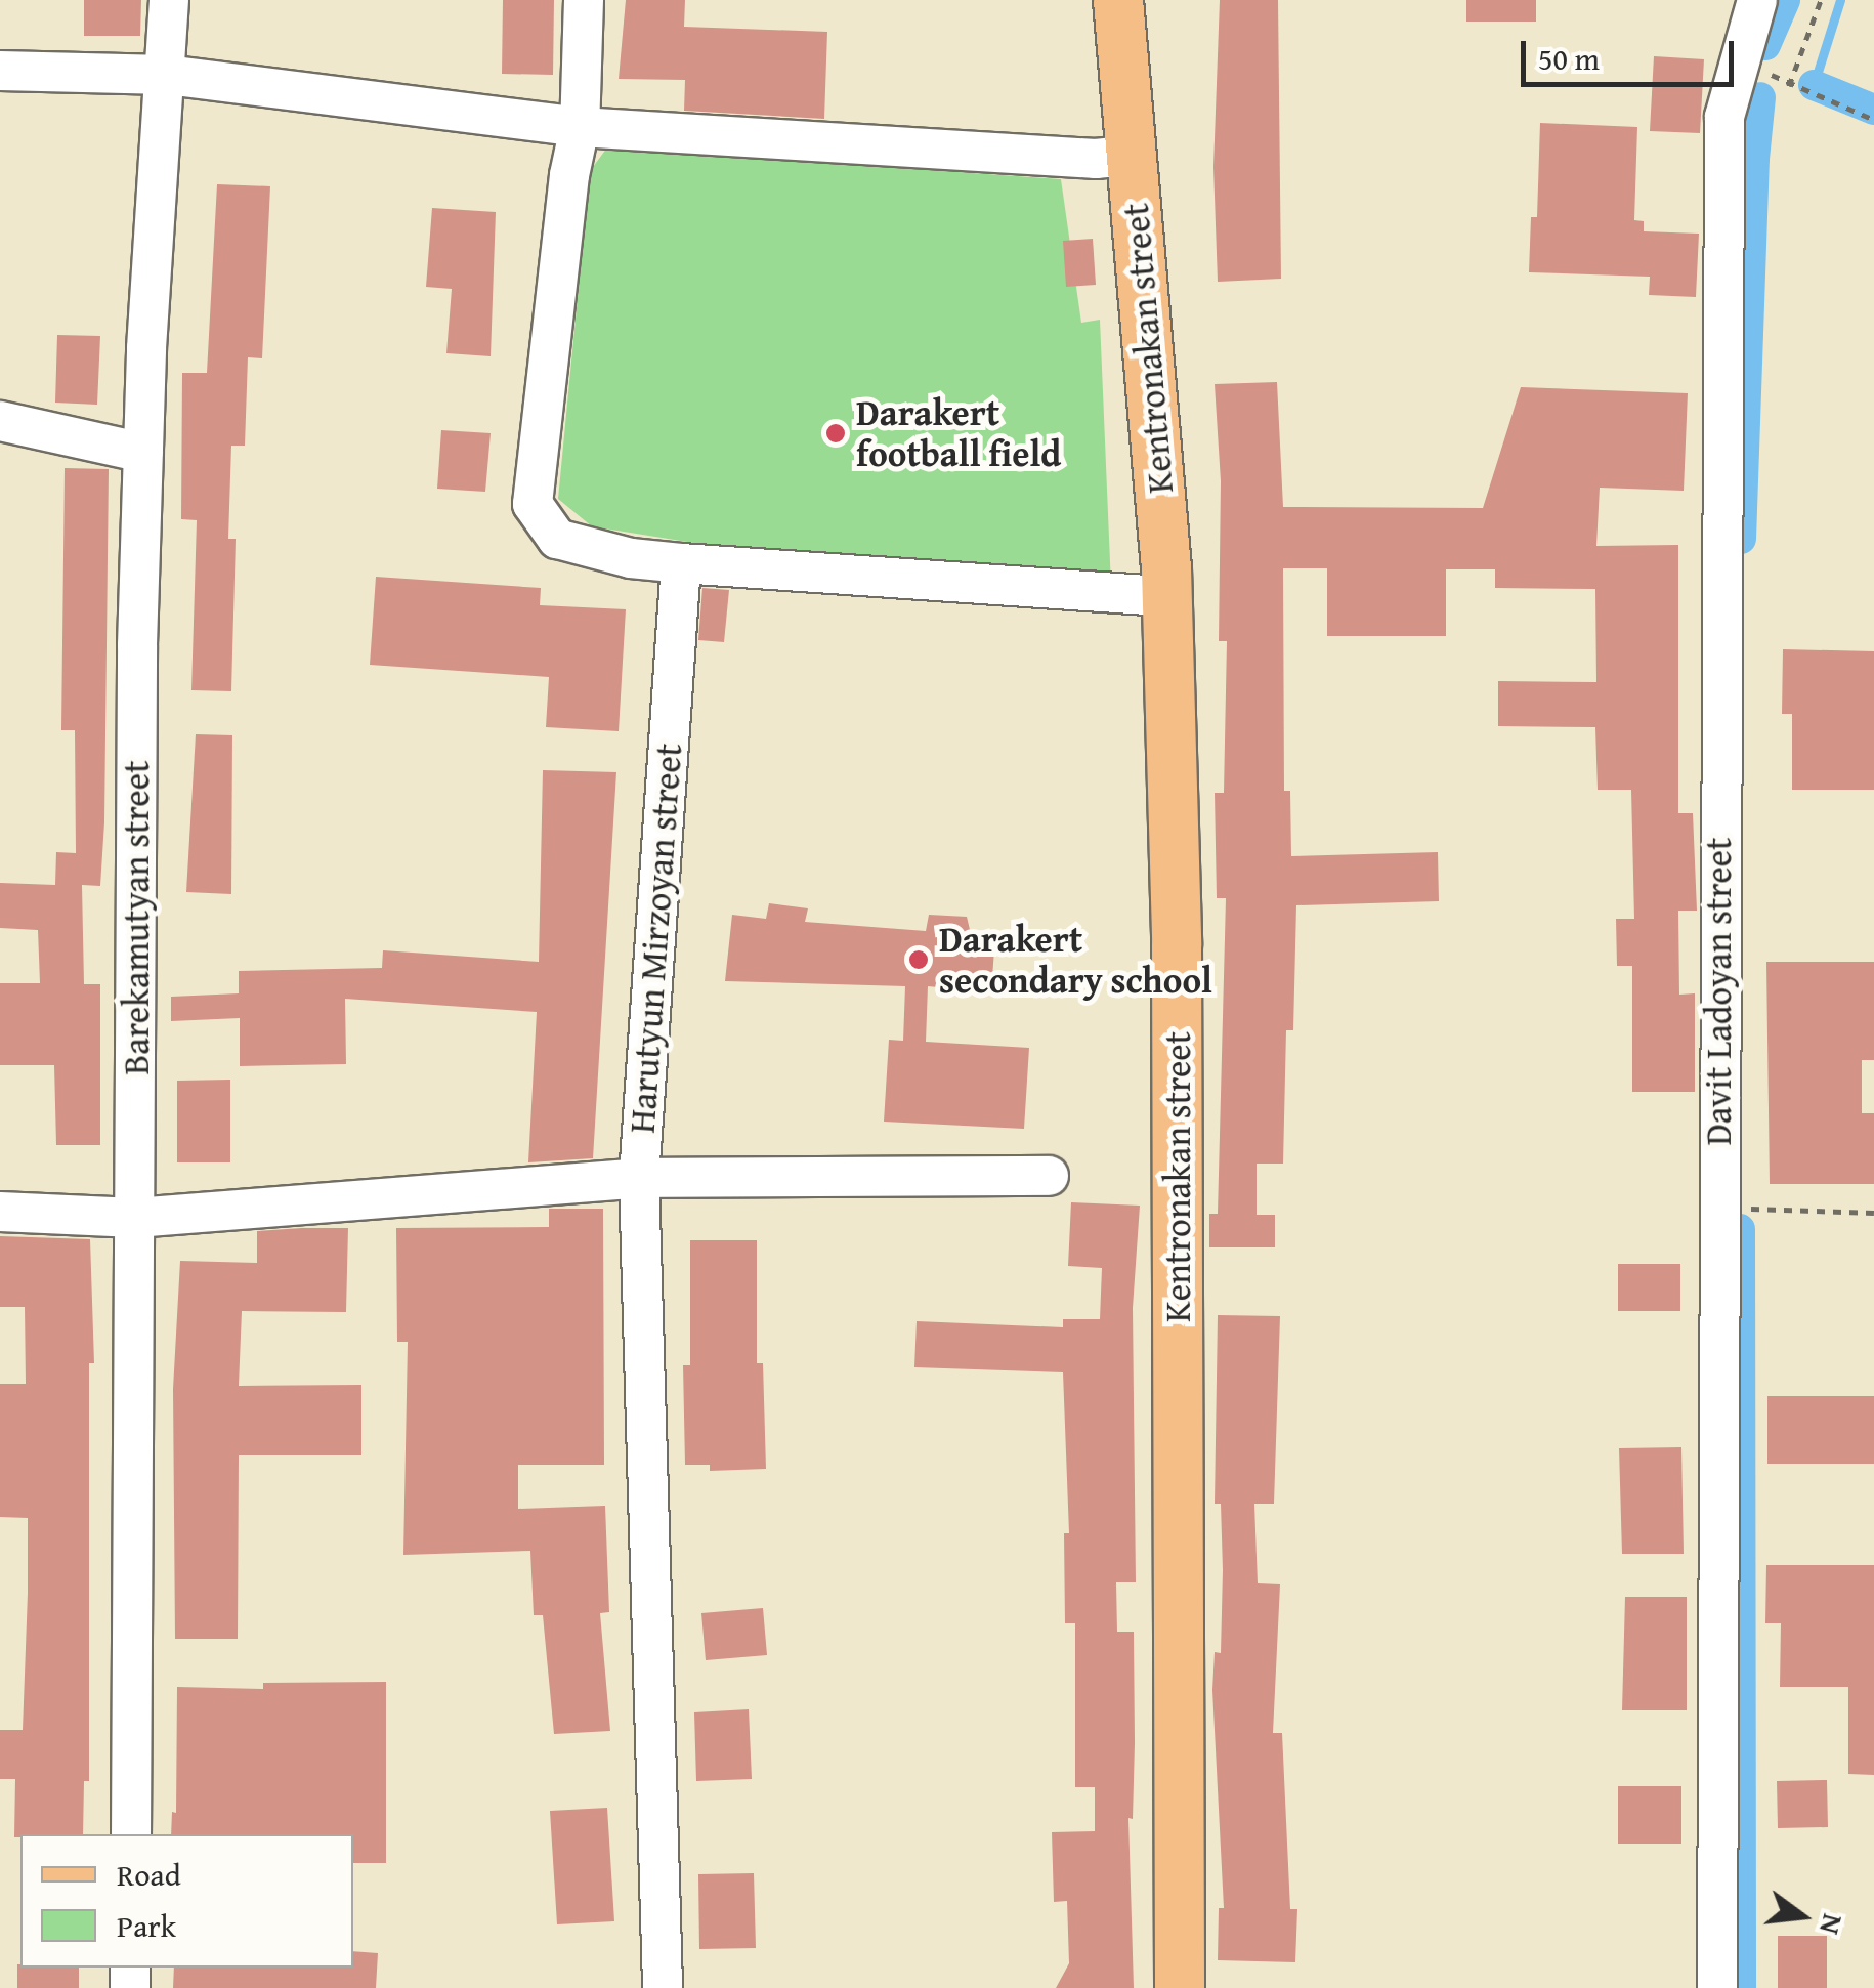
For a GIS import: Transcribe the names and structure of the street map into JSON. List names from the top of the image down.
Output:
{
  "streets": {
    "main road": ["Kentronakan street"],
    "street": ["Barekamutyan street", "Harutyun Mirzoyan street", "Davit Ladoyan street"]
  },
  "places": ["Darakert football field", "Darakert secondary school"],
  "legend": ["Road", "Park"],
  "scale_bar": "50 m",
  "north": "right"
}
